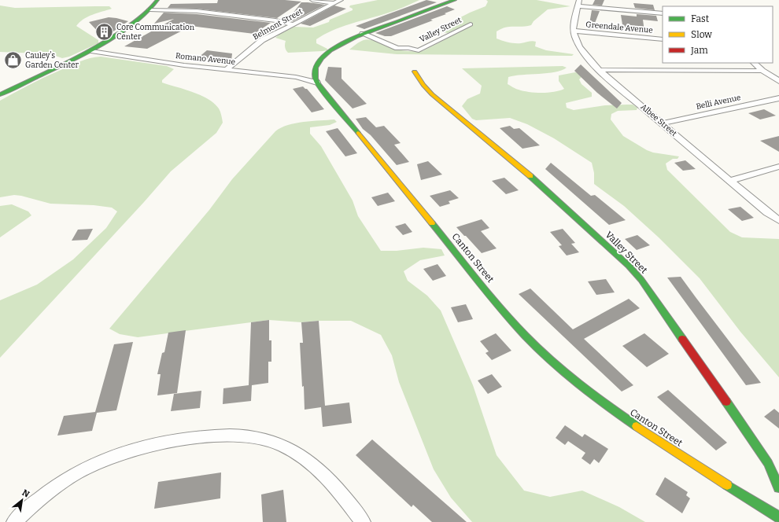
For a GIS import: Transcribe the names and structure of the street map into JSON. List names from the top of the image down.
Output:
{
  "streets": {
    "street": [
      "Belmont Street",
      "Greendale Avenue",
      "Valley Street",
      "Romano Avenue",
      "Belli Avenue",
      "Albee Street",
      "Canton Street"
    ]
  },
  "crossings": [
    ["Belmont Street", "Romano Avenue"],
    ["Greendale Avenue", "Albee Street"],
    ["Romano Avenue", "Canton Street"],
    ["Belli Avenue", "Albee Street"]
  ],
  "places": {
    "building": ["Core Communication Center"],
    "shop": ["Cauley's Garden Center"]
  },
  "legend": ["Fast", "Slow", "Jam"],
  "north": "top right"
}
